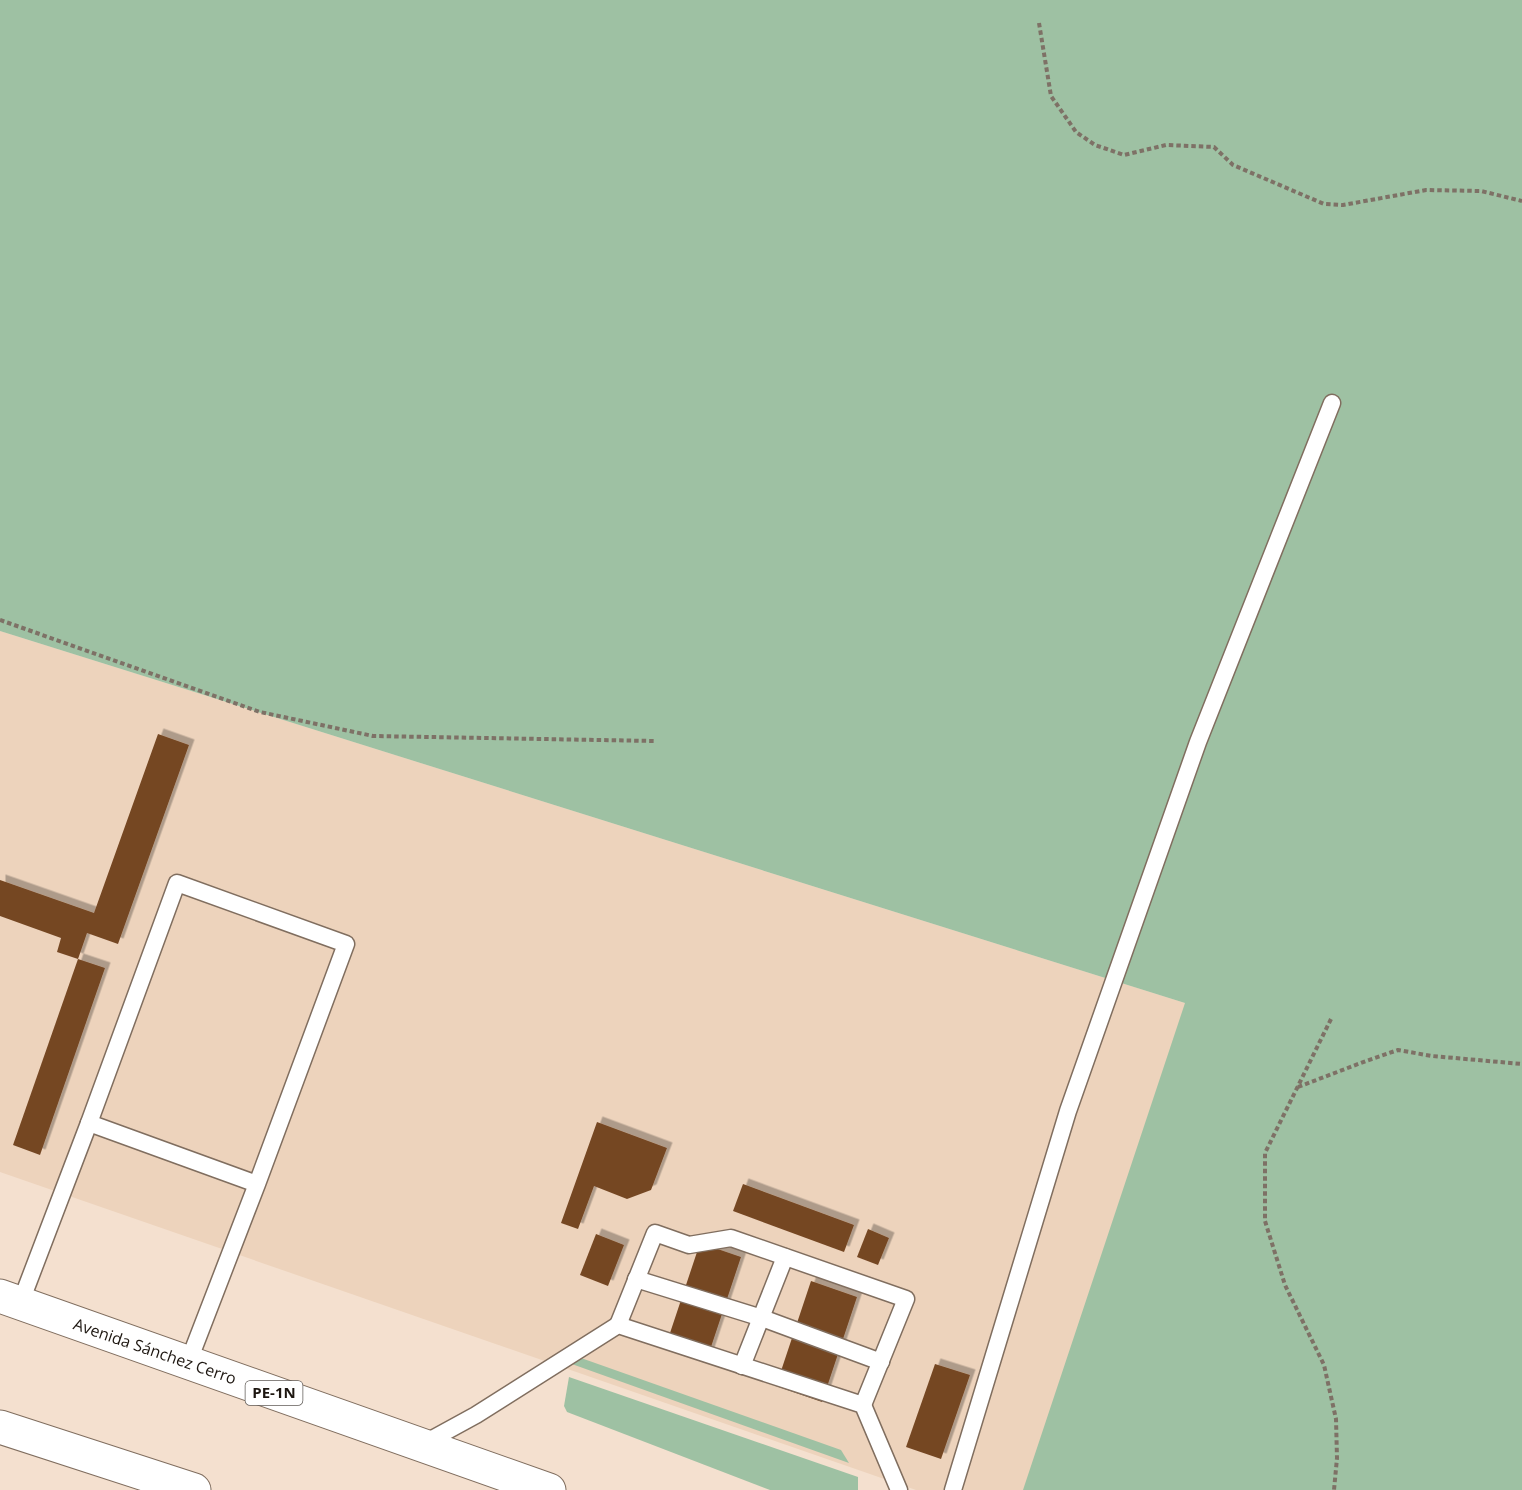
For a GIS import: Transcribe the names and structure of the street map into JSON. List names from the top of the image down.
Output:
{
  "streets": {
    "main road": ["Avenida Sánchez Cerro", "PE-1N"]
  }
}
